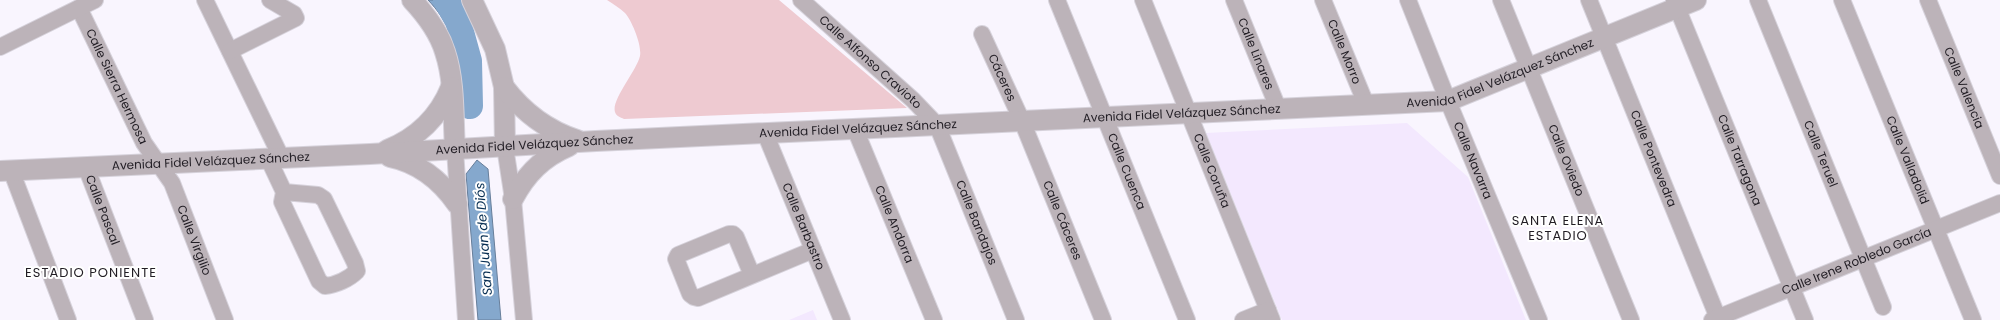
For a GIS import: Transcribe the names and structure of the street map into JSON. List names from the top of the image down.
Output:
{
  "streets": {
    "street": [
      "Calle Morro",
      "Calle Linares",
      "Calle Alfonso Cravioto",
      "Avenida Fidel Velázquez Sánchez",
      "Cáceres",
      "Calle Sierra Hermosa",
      "Calle Valencia",
      "Calle Teruel",
      "Calle Pontevedra",
      "Calle Navarra",
      "Calle Oviedo",
      "Calle Tarragona",
      "Calle Valladolid",
      "Calle Cuenca",
      "Calle Coruña",
      "Calle Pascal",
      "Calle Cáceres",
      "Calle Bandajos",
      "Calle Andorra",
      "Calle Barbastro",
      "Calle Virgilio",
      "Calle Irene Robledo García"
    ]
  },
  "crossings": [
    ["Calle Morro", "Avenida Fidel Velázquez Sánchez"],
    ["Calle Linares", "Avenida Fidel Velázquez Sánchez"],
    ["Calle Alfonso Cravioto", "Avenida Fidel Velázquez Sánchez"],
    ["Calle Alfonso Cravioto", "Calle Bandajos"],
    ["Avenida Fidel Velázquez Sánchez", "Cáceres"],
    ["Avenida Fidel Velázquez Sánchez", "Calle Sierra Hermosa"],
    ["Avenida Fidel Velázquez Sánchez", "Calle Pontevedra"],
    ["Avenida Fidel Velázquez Sánchez", "Calle Navarra"],
    ["Avenida Fidel Velázquez Sánchez", "Calle Oviedo"],
    ["Avenida Fidel Velázquez Sánchez", "Calle Tarragona"],
    ["Avenida Fidel Velázquez Sánchez", "Calle Cuenca"],
    ["Avenida Fidel Velázquez Sánchez", "Calle Coruña"],
    ["Avenida Fidel Velázquez Sánchez", "Calle Pascal"],
    ["Avenida Fidel Velázquez Sánchez", "Calle Cáceres"],
    ["Avenida Fidel Velázquez Sánchez", "Calle Bandajos"],
    ["Avenida Fidel Velázquez Sánchez", "Calle Andorra"],
    ["Avenida Fidel Velázquez Sánchez", "Calle Barbastro"],
    ["Avenida Fidel Velázquez Sánchez", "Calle Virgilio"],
    ["Cáceres", "Calle Cáceres"],
    ["Calle Sierra Hermosa", "Calle Virgilio"],
    ["Calle Teruel", "Calle Irene Robledo García"],
    ["Calle Pontevedra", "Calle Irene Robledo García"],
    ["Calle Tarragona", "Calle Irene Robledo García"],
    ["Calle Valladolid", "Calle Irene Robledo García"]
  ],
  "districts": ["SANTA ELENA ESTADIO", "ESTADIO PONIENTE"],
  "water": ["San Juan de Diós"]
}
